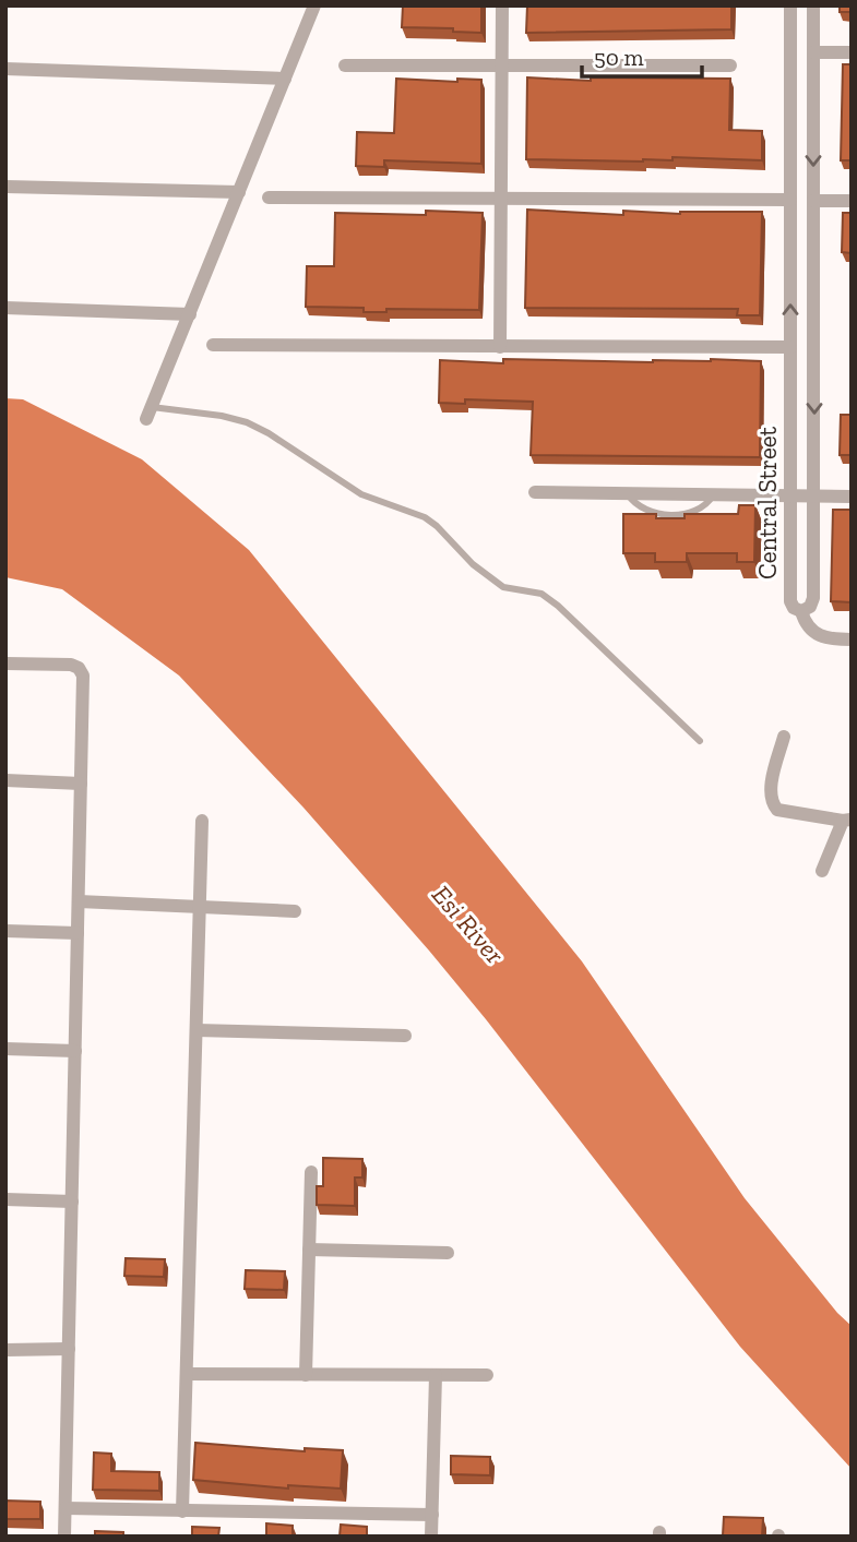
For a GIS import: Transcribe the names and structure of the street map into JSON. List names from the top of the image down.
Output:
{
  "streets": {
    "street": ["Central Street"]
  },
  "water": ["Esi River"],
  "scale_bar": "50 m"
}
